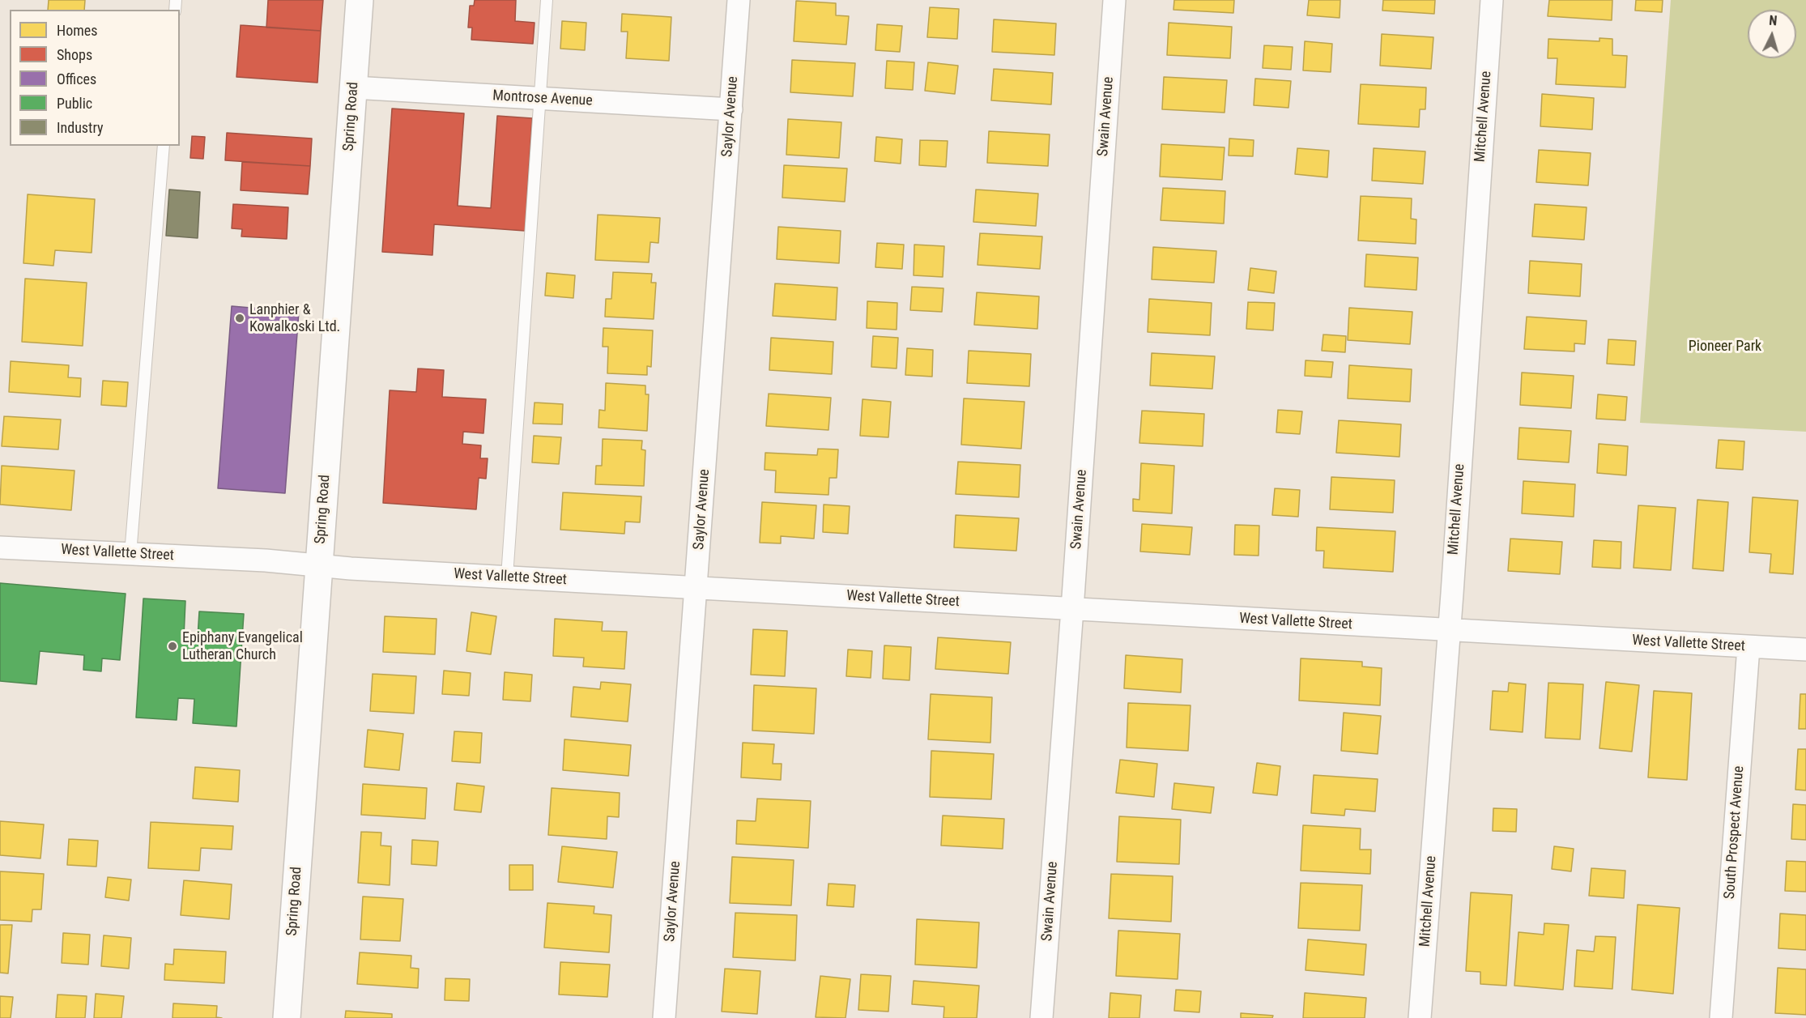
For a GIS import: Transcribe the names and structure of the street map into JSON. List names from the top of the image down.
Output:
{
  "streets": {
    "street": [
      "Montrose Avenue",
      "Spring Road",
      "Saylor Avenue",
      "Swain Avenue",
      "Mitchell Avenue",
      "West Vallette Street",
      "South Prospect Avenue"
    ]
  },
  "crossings": [
    ["Montrose Avenue", "Spring Road"],
    ["Montrose Avenue", "Saylor Avenue"],
    ["Spring Road", "West Vallette Street"],
    ["Saylor Avenue", "West Vallette Street"],
    ["Swain Avenue", "West Vallette Street"],
    ["Mitchell Avenue", "West Vallette Street"],
    ["West Vallette Street", "South Prospect Avenue"]
  ],
  "parks": ["Pioneer Park"],
  "places": ["Lanphier & Kowalkoski Ltd.", "Epiphany Evangelical Lutheran Church"],
  "legend": [
    "Homes",
    "Shops",
    "Offices",
    "Public",
    "Industry"
  ],
  "north": "top"
}
